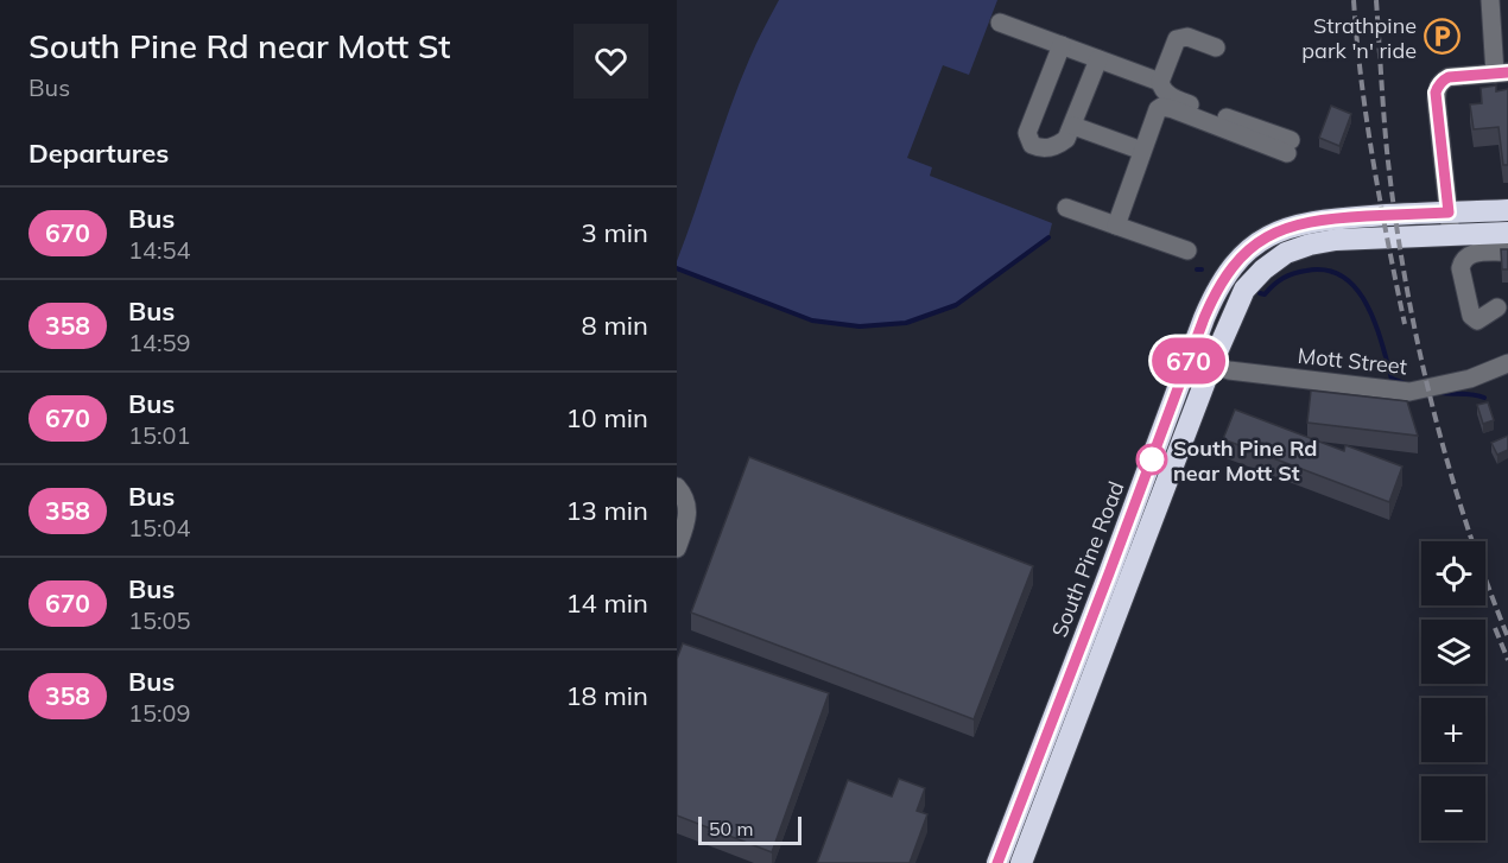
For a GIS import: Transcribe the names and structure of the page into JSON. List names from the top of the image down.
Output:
{
  "streets": {
    "highway": ["South Pine Road"],
    "street": ["Mott Street"]
  },
  "crossings": [
    ["Mott Street", "South Pine Road"]
  ],
  "places": {
    "parking": ["Strathpine park 'n' ride"],
    "other": ["South Pine Rd near Mott St"]
  },
  "lines": ["bus line 670"],
  "scale_bar": "50 m",
  "page": {
    "heading": [
      ["South Pine Rd near Mott St", "Bus"],
      "Departures"
    ],
    "on_map": "670",
    "list": [
      {
        "mark": "670",
        "name": "Bus",
        "note": "14:54",
        "value": "3 min"
      },
      {
        "mark": "358",
        "name": "Bus",
        "note": "14:59",
        "value": "8 min"
      },
      {
        "mark": "670",
        "name": "Bus",
        "note": "15:01",
        "value": "10 min"
      },
      {
        "mark": "358",
        "name": "Bus",
        "note": "15:04",
        "value": "13 min"
      },
      {
        "mark": "670",
        "name": "Bus",
        "note": "15:05",
        "value": "14 min"
      },
      {
        "mark": "358",
        "name": "Bus",
        "note": "15:09",
        "value": "18 min"
      }
    ],
    "map_buttons": ["+", "−"],
    "scale": "50 m"
  }
}
